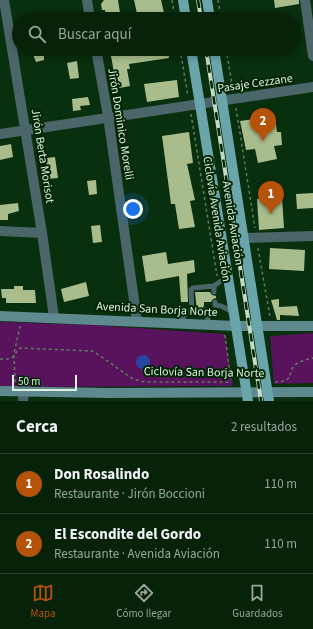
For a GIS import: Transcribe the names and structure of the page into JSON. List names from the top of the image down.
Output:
{
  "streets": {
    "main road": ["Avenida Aviación", "Avenida San Borja Norte"],
    "street": ["Pasaje Cezzane", "Jirón Dominico Morelli", "Jirón Berta Morisot"],
    "path": ["Ciclovía Avenida Aviación", "Ciclovía San Borja Norte"]
  },
  "crossings": [
    ["Pasaje Cezzane", "Jirón Dominico Morelli"],
    ["Pasaje Cezzane", "Jirón Berta Morisot"],
    ["Pasaje Cezzane", "Ciclovía Avenida Aviación"],
    ["Pasaje Cezzane", "Avenida Aviación"],
    ["Jirón Dominico Morelli", "Avenida San Borja Norte"],
    ["Jirón Berta Morisot", "Avenida San Borja Norte"],
    ["Avenida Aviación", "Avenida San Borja Norte"],
    ["Avenida Aviación", "Ciclovía San Borja Norte"]
  ],
  "scale_bar": "50 m",
  "page": {
    "search": "Buscar aquí",
    "pins": ["2", "1"],
    "scale": "50 m",
    "heading": ["Cerca", "2 resultados"],
    "list": [
      {
        "mark": "1",
        "name": "Don Rosalindo",
        "note": "Restaurante · Jirón Boccioni",
        "value": "110 m"
      },
      {
        "mark": "2",
        "name": "El Escondite del Gordo",
        "note": "Restaurante · Avenida Aviación",
        "value": "110 m"
      }
    ],
    "nav": ["Mapa", "Cómo llegar", "Guardados"]
  }
}
